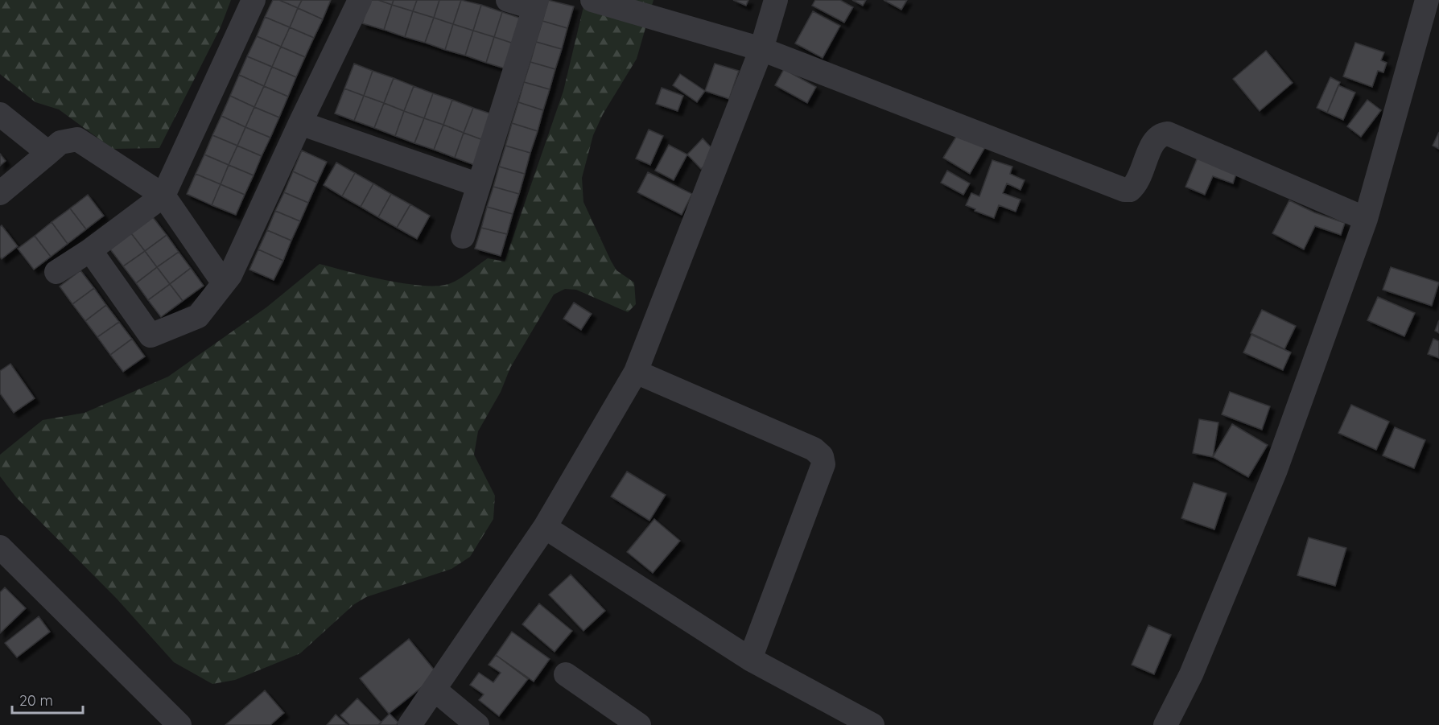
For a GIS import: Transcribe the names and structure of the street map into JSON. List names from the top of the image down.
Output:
{
  "scale_bar": "20 m"
}
